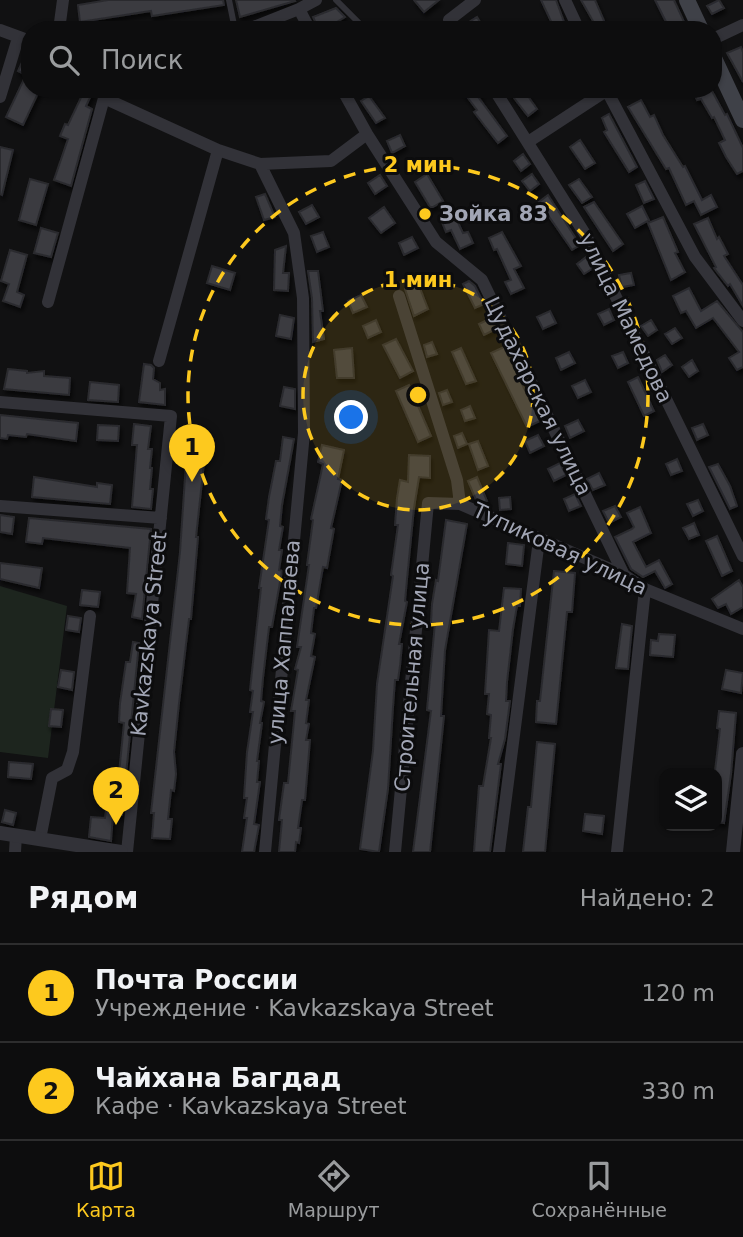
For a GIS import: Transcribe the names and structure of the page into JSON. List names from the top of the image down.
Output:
{
  "streets": {
    "street": [
      "улица Мамедова",
      "Цудахарская улица",
      "Тупиковая улица",
      "Kavkazskaya Street",
      "улица Хаппалаева",
      "Строительная улица"
    ]
  },
  "crossings": [
    ["Цудахарская улица", "Тупиковая улица"],
    ["Тупиковая улица", "Строительная улица"]
  ],
  "places": ["Зойка 83"],
  "page": {
    "search": "Поиск",
    "pins": ["1", "2"],
    "heading": ["Рядом", "Найдено: 2"],
    "list": [
      {
        "mark": "1",
        "name": "Почта России",
        "note": "Учреждение · Kavkazskaya Street",
        "value": "120 m"
      },
      {
        "mark": "2",
        "name": "Чайхана Багдад",
        "note": "Кафе · Kavkazskaya Street",
        "value": "330 m"
      }
    ],
    "nav": ["Карта", "Маршрут", "Сохранённые"]
  },
  "rings": ["2 мин", "1 мин"]
}
